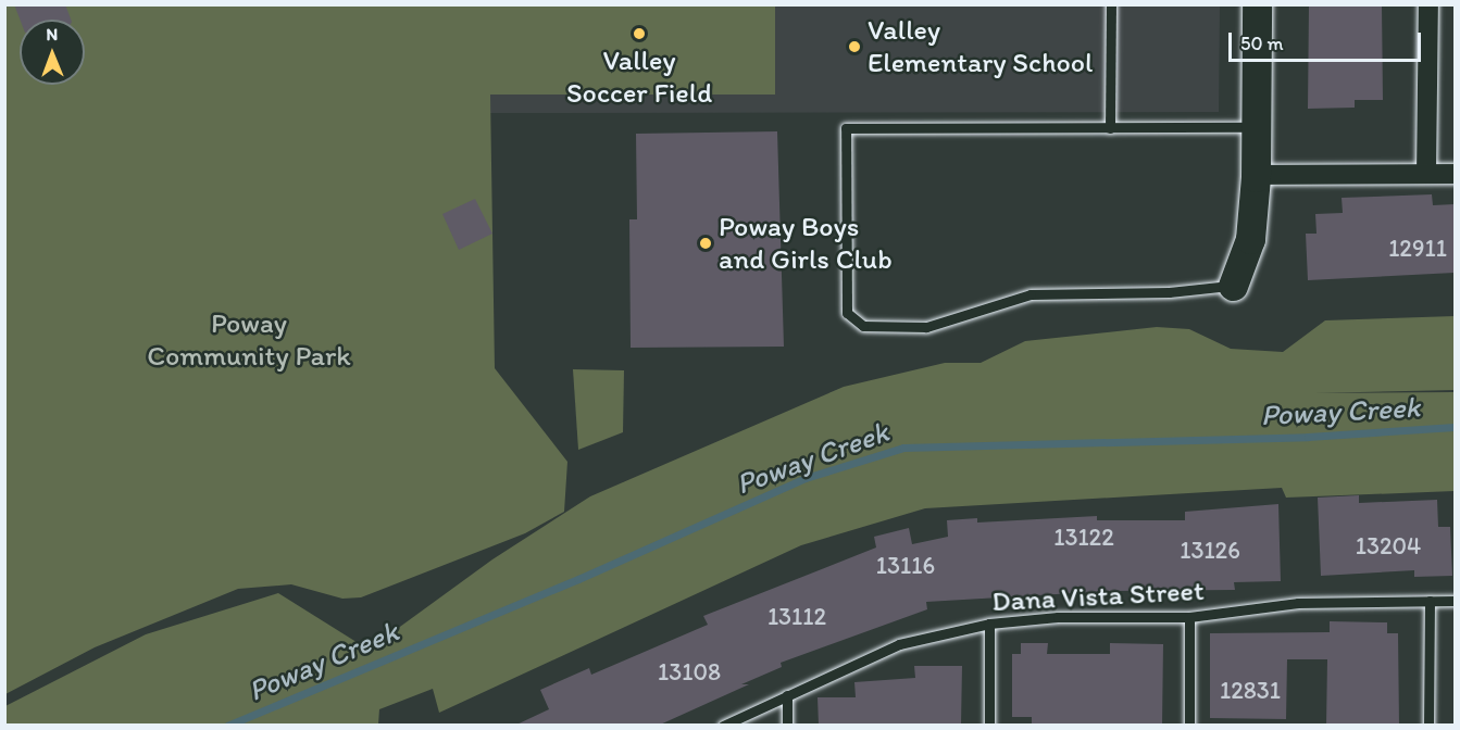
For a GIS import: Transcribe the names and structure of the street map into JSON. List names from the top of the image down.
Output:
{
  "streets": {
    "lane": ["Dana Vista Street"]
  },
  "water": ["Poway Creek"],
  "parks": ["Poway Community Park"],
  "places": ["Valley Soccer Field", "Valley Elementary School", "Poway Boys and Girls Club"],
  "house_numbers": [
    "12911",
    "13122",
    "13204",
    "13126",
    "13116",
    "13112",
    "13108",
    "12831"
  ],
  "scale_bar": "50 m",
  "north": "top"
}
